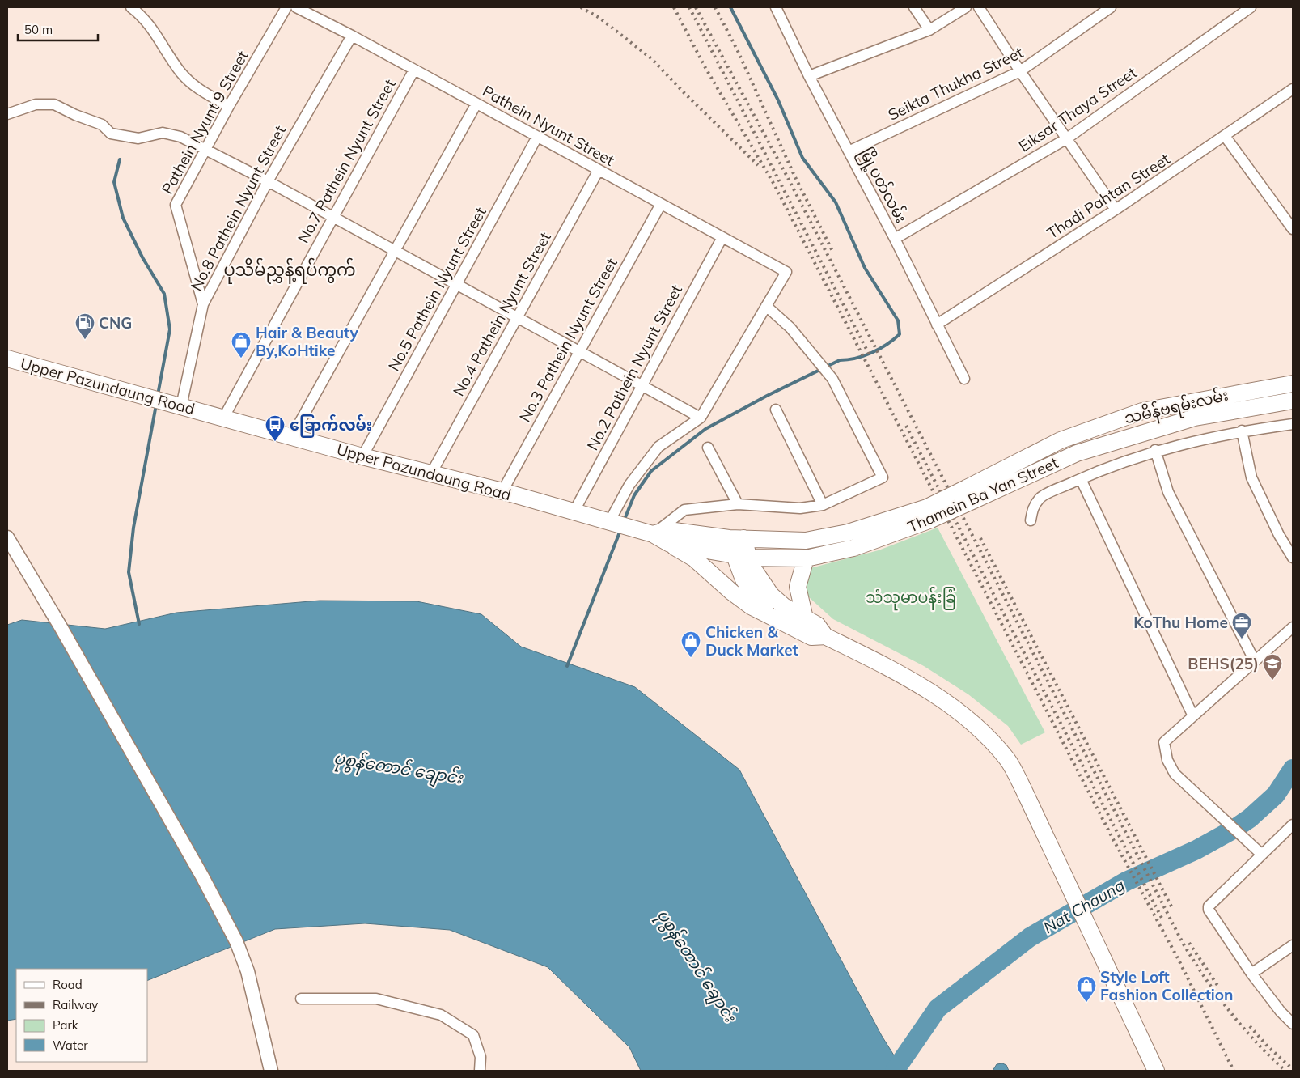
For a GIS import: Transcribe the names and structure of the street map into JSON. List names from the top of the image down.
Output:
{
  "streets": {
    "main road": ["Upper Pazundaung Road", "သမိန်ဗရမ်းလမ်း", "Thamein Ba Yan Street"],
    "street": [
      "Seikta Thukha Street",
      "Eiksar Thaya Street",
      "Pathein Nyunt 9 Street",
      "Pathein Nyunt Street",
      "No.7 Pathein Nyunt Street",
      "မြို့ပတ်လမ်း",
      "Thadi Pahtan Street",
      "No.8 Pathein Nyunt Street",
      "No.5 Pathein Nyunt Street",
      "No.4 Pathein Nyunt Street",
      "No.3 Pathein Nyunt Street",
      "No.2 Pathein Nyunt Street"
    ]
  },
  "crossings": [
    ["Seikta Thukha Street", "မြို့ပတ်လမ်း"],
    ["Eiksar Thaya Street", "မြို့ပတ်လမ်း"],
    ["Pathein Nyunt 9 Street", "No.8 Pathein Nyunt Street"],
    ["Pathein Nyunt Street", "No.7 Pathein Nyunt Street"],
    ["Pathein Nyunt Street", "No.8 Pathein Nyunt Street"],
    ["Pathein Nyunt Street", "No.5 Pathein Nyunt Street"],
    ["Pathein Nyunt Street", "No.4 Pathein Nyunt Street"],
    ["Pathein Nyunt Street", "No.3 Pathein Nyunt Street"],
    ["Pathein Nyunt Street", "No.2 Pathein Nyunt Street"],
    ["No.7 Pathein Nyunt Street", "Upper Pazundaung Road"],
    ["မြို့ပတ်လမ်း", "Thadi Pahtan Street"],
    ["No.8 Pathein Nyunt Street", "Upper Pazundaung Road"],
    ["No.5 Pathein Nyunt Street", "Upper Pazundaung Road"],
    ["No.4 Pathein Nyunt Street", "Upper Pazundaung Road"],
    ["No.3 Pathein Nyunt Street", "Upper Pazundaung Road"],
    ["No.2 Pathein Nyunt Street", "Upper Pazundaung Road"],
    ["Upper Pazundaung Road", "သမိန်ဗရမ်းလမ်း"],
    ["သမိန်ဗရမ်းလမ်း", "Thamein Ba Yan Street"]
  ],
  "districts": ["ပုသိမ်ညွှန့်ရပ်ကွက်"],
  "water": ["ပုစွန်တောင် ချောင်း", "Nat Chaung"],
  "parks": ["သံသုမာပန်းခြံ"],
  "places": {
    "fuel station": ["CNG"],
    "shop": ["Hair & Beauty By,KoHtike", "Chicken & Duck Market", "Style Loft Fashion Collection"],
    "bus stop": ["ခြောက်လမ်း"],
    "office": ["KoThu Home"],
    "school or university": ["BEHS(25)"]
  },
  "legend": [
    "Road",
    "Railway",
    "Park",
    "Water"
  ],
  "scale_bar": "50 m"
}
